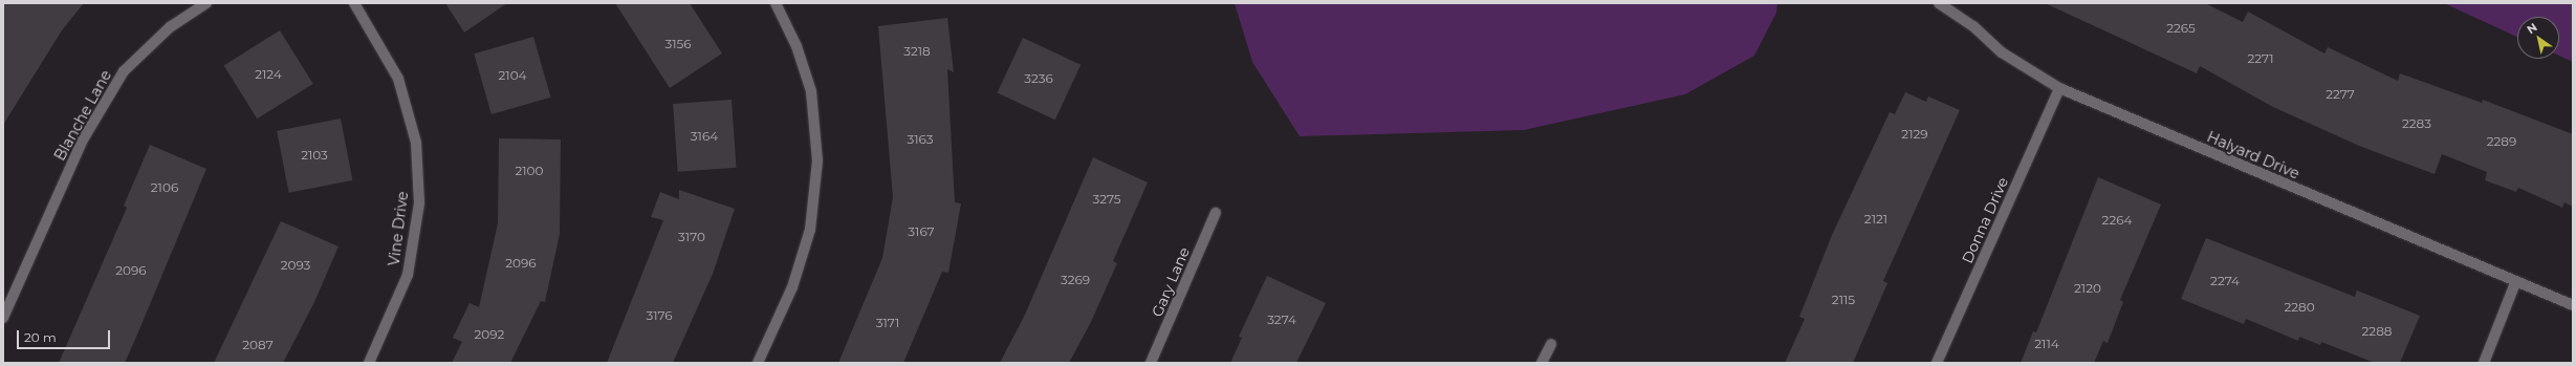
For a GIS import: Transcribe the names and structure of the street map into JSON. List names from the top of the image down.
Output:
{
  "streets": {
    "street": [
      "Blanche Lane",
      "Halyard Drive",
      "Donna Drive",
      "Vine Drive",
      "Gary Lane"
    ]
  },
  "crossings": [
    ["Halyard Drive", "Donna Drive"]
  ],
  "house_numbers": [
    "2265",
    "3156",
    "3218",
    "2271",
    "2124",
    "2104",
    "3236",
    "2277",
    "2283",
    "2129",
    "3164",
    "3163",
    "2289",
    "2103",
    "2100",
    "2106",
    "3275",
    "2121",
    "2264",
    "3167",
    "3170",
    "2096",
    "2093",
    "2096",
    "3269",
    "2274",
    "2120",
    "2115",
    "2280",
    "3176",
    "3274",
    "3171",
    "2288",
    "2092",
    "2114",
    "2087"
  ],
  "scale_bar": "20 m",
  "north": "top left"
}
